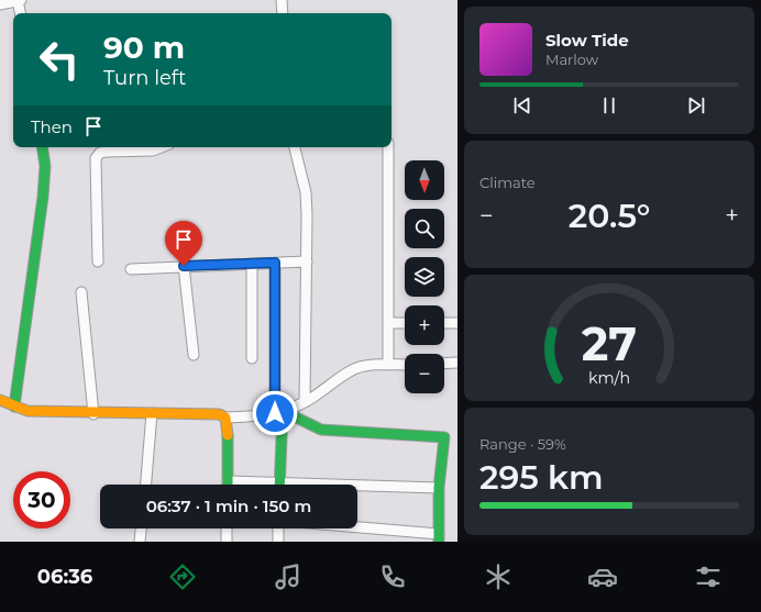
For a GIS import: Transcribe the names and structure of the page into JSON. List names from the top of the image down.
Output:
{
  "north": "bottom",
  "page": {
    "turn": ["90 m", "Turn left"],
    "song": ["Slow Tide", "Marlow"],
    "then": "Then",
    "tile": [
      "Climate",
      ["Range · 59%", "295 km"]
    ],
    "map_buttons": ["+", "−"],
    "heat": ["−", "20.5°", "+"],
    "limit": "30",
    "trip": "06:37 · 1 min · 150 m",
    "tabs": "06:36",
    "gauge": ["27", "km/h"]
  }
}
